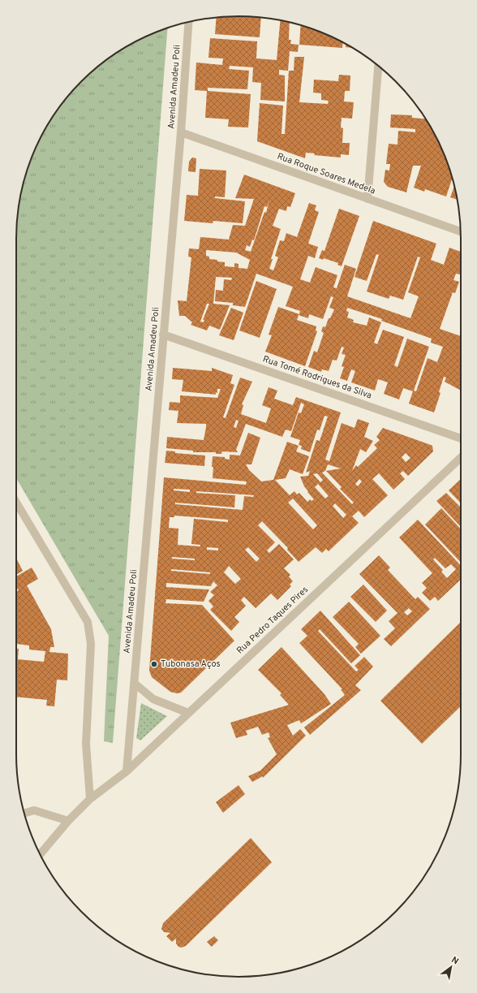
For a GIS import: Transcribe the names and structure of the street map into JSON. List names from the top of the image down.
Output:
{
  "streets": {
    "street": [
      "Avenida Amadeu Poli",
      "Rua Roque Soares Medela",
      "Rua Tomé Rodrigues da Silva",
      "Rua Pedro Taques Pires"
    ]
  },
  "crossings": [
    ["Avenida Amadeu Poli", "Rua Roque Soares Medela"],
    ["Avenida Amadeu Poli", "Rua Tomé Rodrigues da Silva"],
    ["Avenida Amadeu Poli", "Rua Pedro Taques Pires"]
  ],
  "places": ["Tubonasa Aços"],
  "north": "top right"
}
